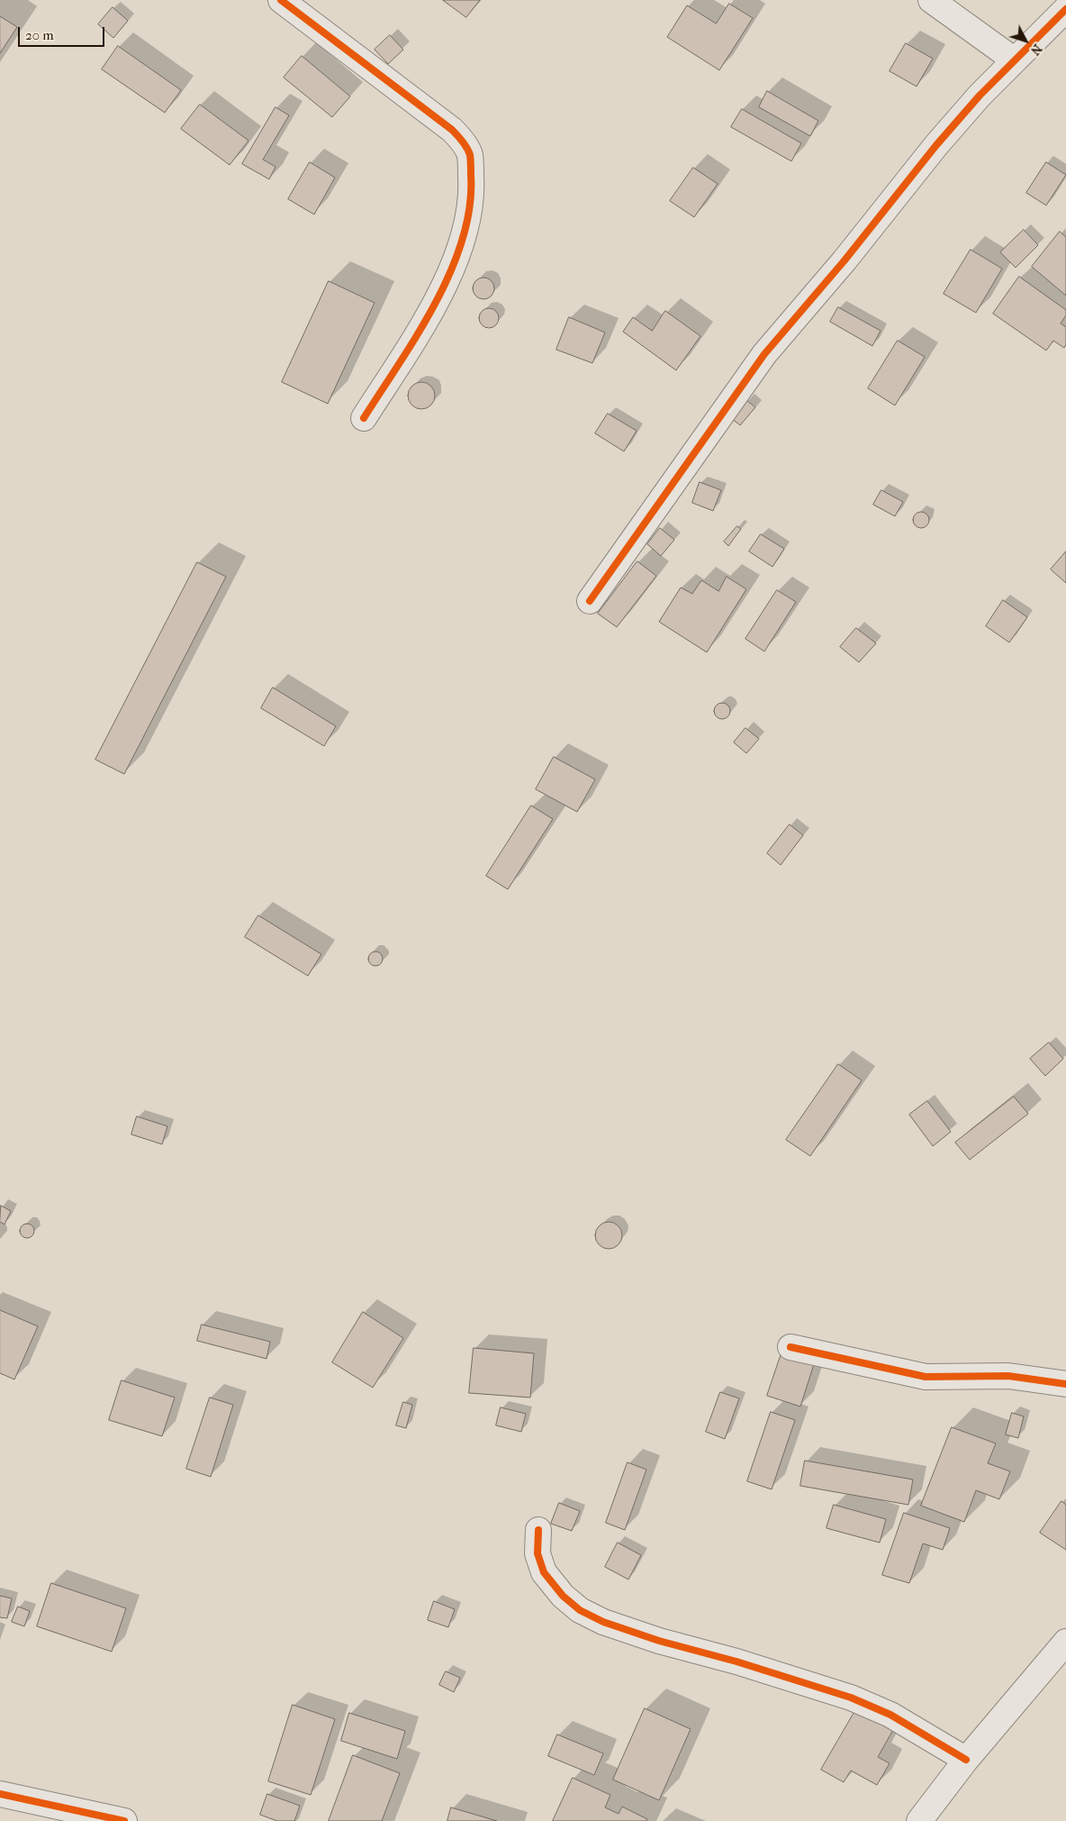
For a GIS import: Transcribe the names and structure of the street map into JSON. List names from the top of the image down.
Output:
{
  "scale_bar": "20 m",
  "north": "bottom right"
}
